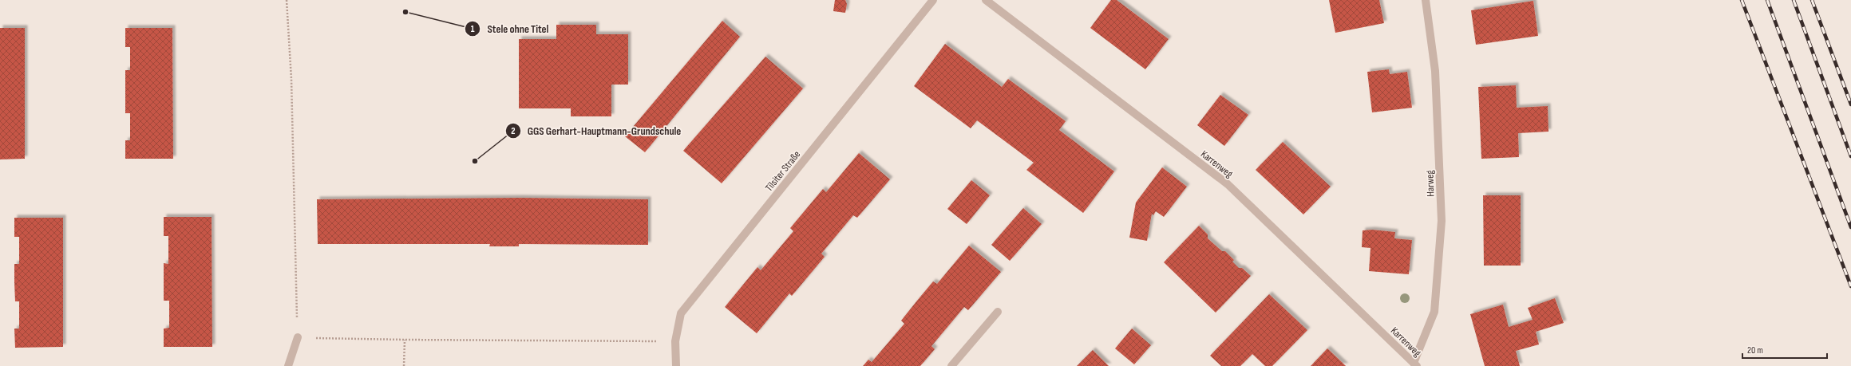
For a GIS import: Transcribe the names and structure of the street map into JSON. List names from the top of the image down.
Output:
{
  "streets": {
    "street": ["Karrenweg", "Tilsiter Straße", "Harweg"]
  },
  "crossings": [
    ["Karrenweg", "Harweg"]
  ],
  "places": ["Stele ohne Titel", "GGS Gerhart-Hauptmann-Grundschule"],
  "scale_bar": "20 m"
}
